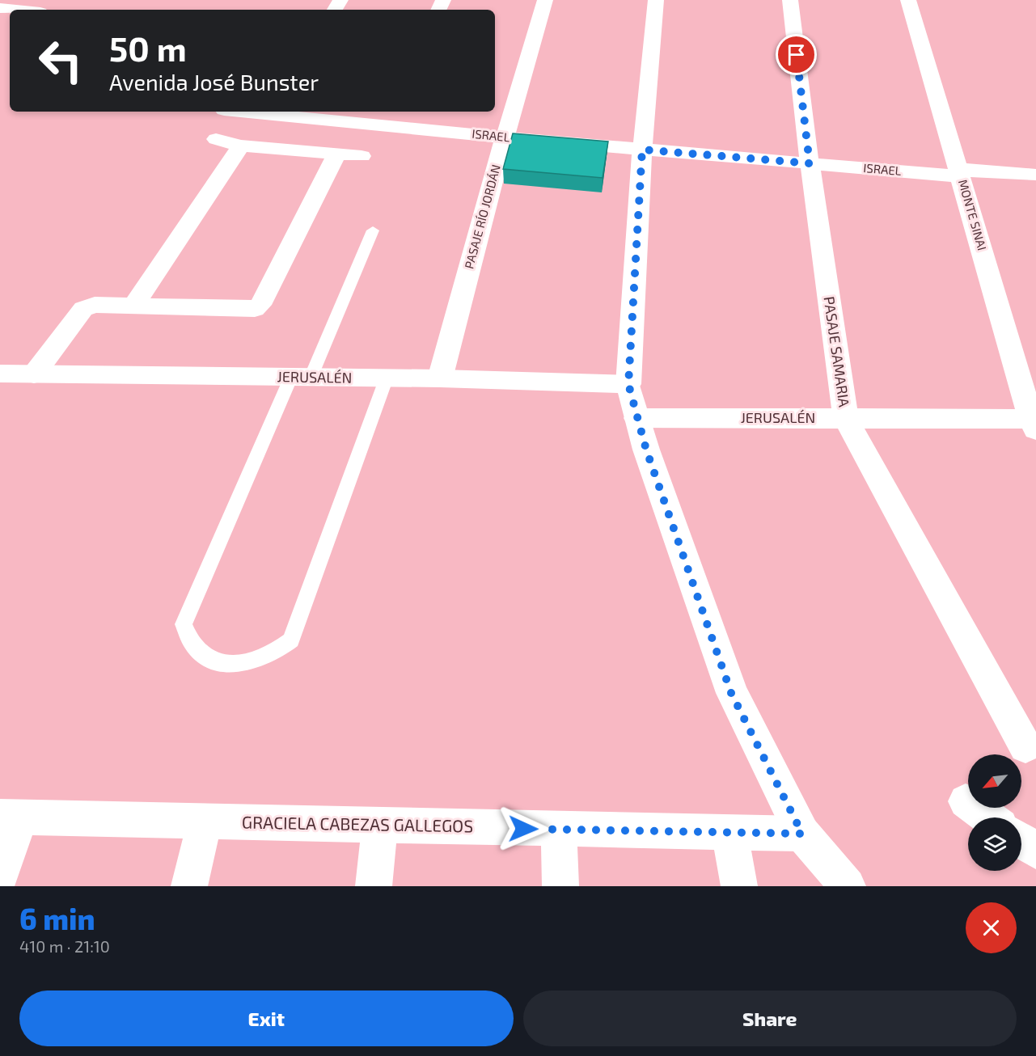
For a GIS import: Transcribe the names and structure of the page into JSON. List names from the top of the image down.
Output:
{
  "streets": {
    "street": [
      "ISRAEL",
      "MONTE SINAI",
      "PASAJE RÍO JORDÁN",
      "PASAJE SAMARIA",
      "JERUSALÉN",
      "GRACIELA CABEZAS GALLEGOS"
    ]
  },
  "crossings": [
    ["ISRAEL", "MONTE SINAI"],
    ["ISRAEL", "PASAJE RÍO JORDÁN"],
    ["ISRAEL", "PASAJE SAMARIA"],
    ["MONTE SINAI", "JERUSALÉN"],
    ["PASAJE RÍO JORDÁN", "JERUSALÉN"],
    ["PASAJE SAMARIA", "JERUSALÉN"]
  ],
  "north": "bottom left",
  "page": {
    "turn": ["50 m", "Avenida José Bunster"],
    "heading": ["6 min", "410 m · 21:10"],
    "buttons": ["Exit", "Share"]
  }
}
